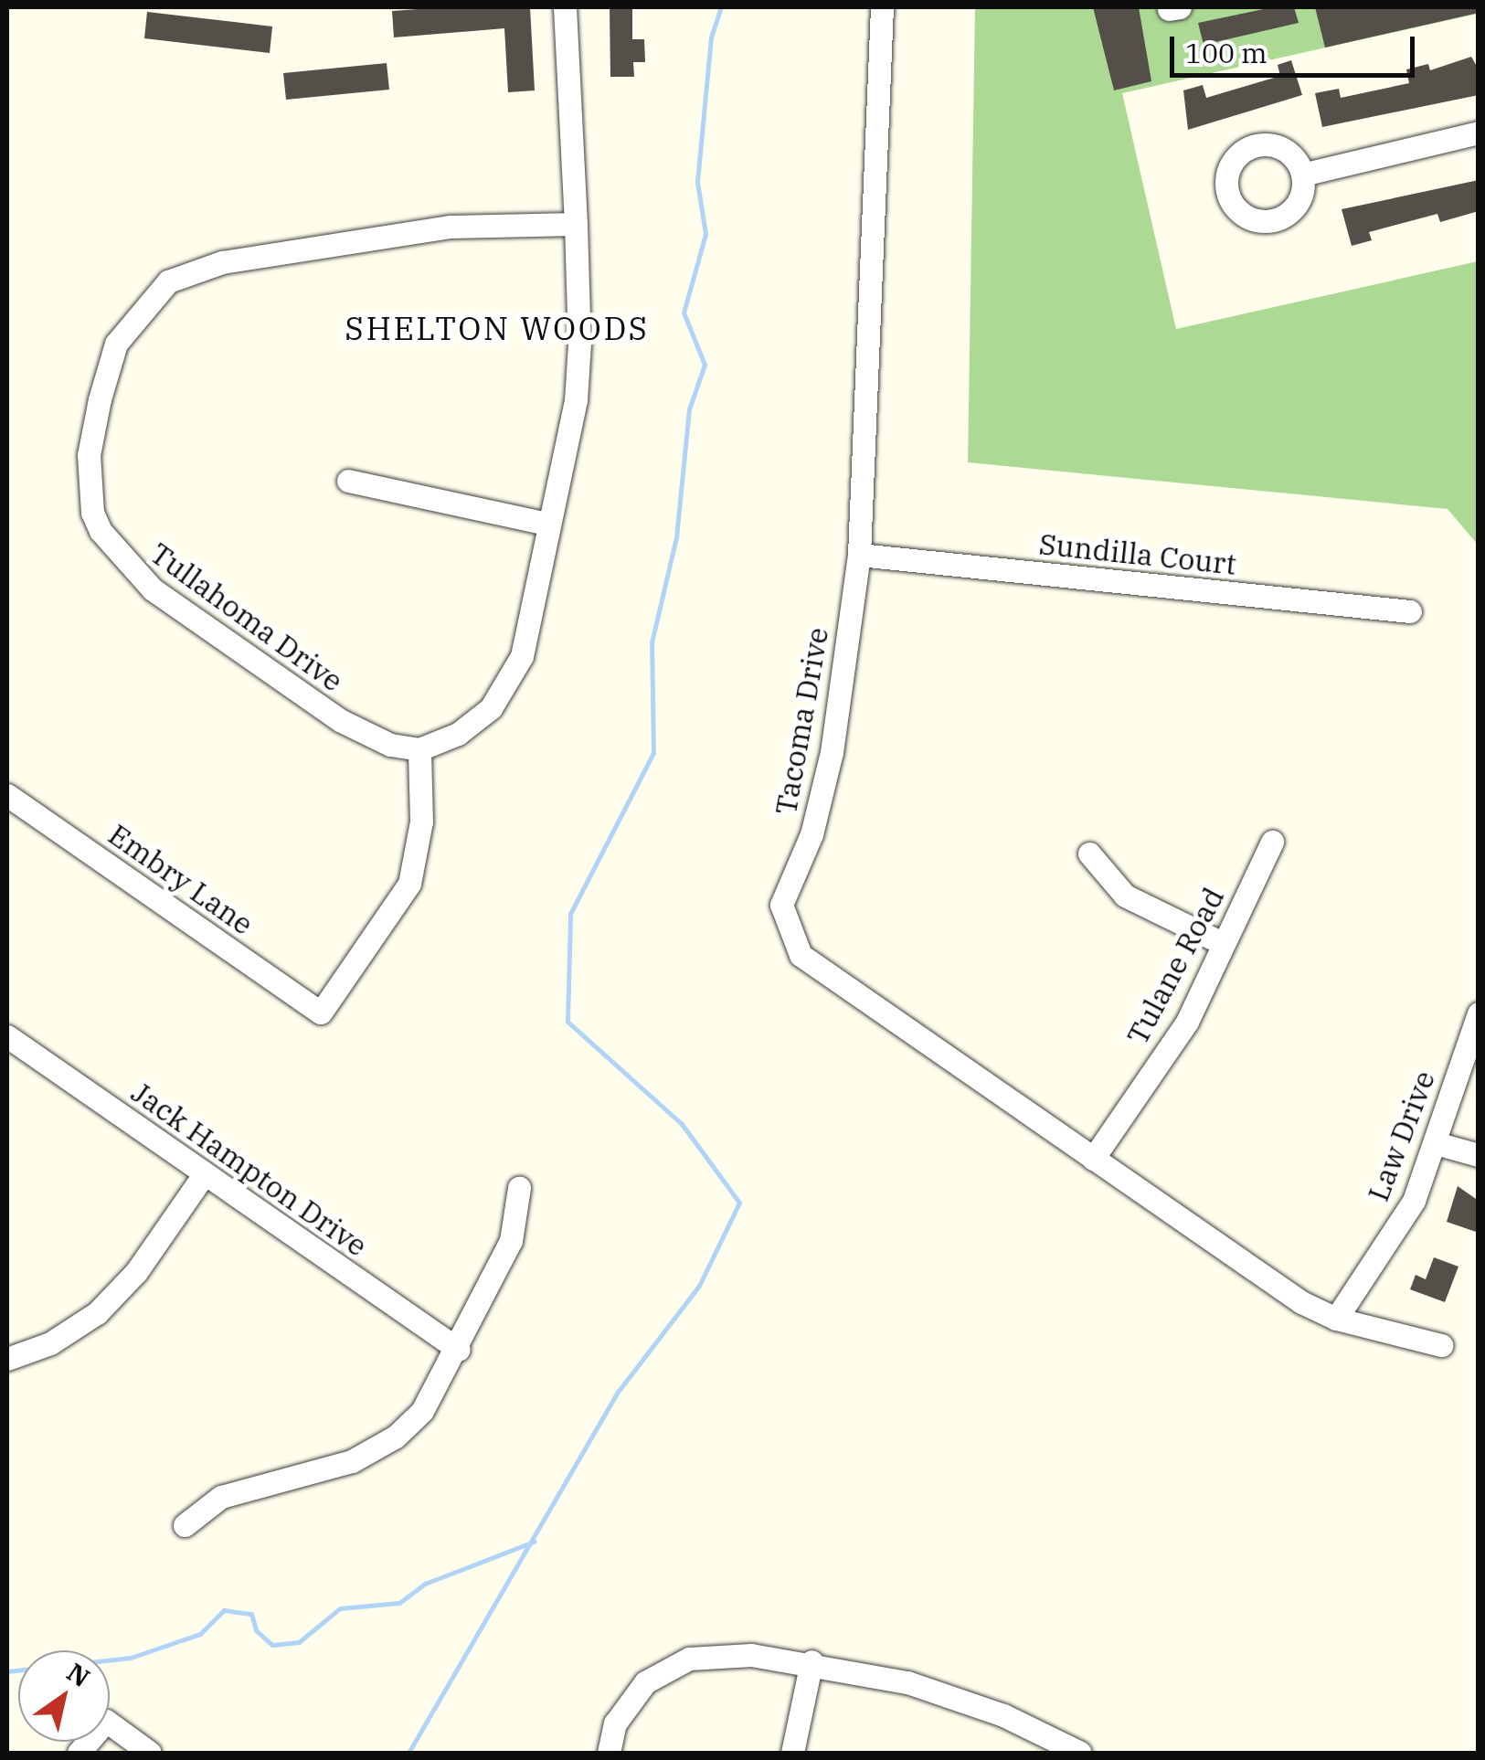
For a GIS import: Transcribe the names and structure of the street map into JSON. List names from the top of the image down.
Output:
{
  "streets": {
    "street": [
      "Sundilla Court",
      "Tullahoma Drive",
      "Tacoma Drive",
      "Embry Lane",
      "Tulane Road",
      "Law Drive",
      "Jack Hampton Drive"
    ]
  },
  "crossings": [
    ["Sundilla Court", "Tacoma Drive"],
    ["Tullahoma Drive", "Embry Lane"],
    ["Tacoma Drive", "Tulane Road"],
    ["Tacoma Drive", "Law Drive"]
  ],
  "districts": ["SHELTON WOODS"],
  "scale_bar": "100 m",
  "north": "top right"
}
